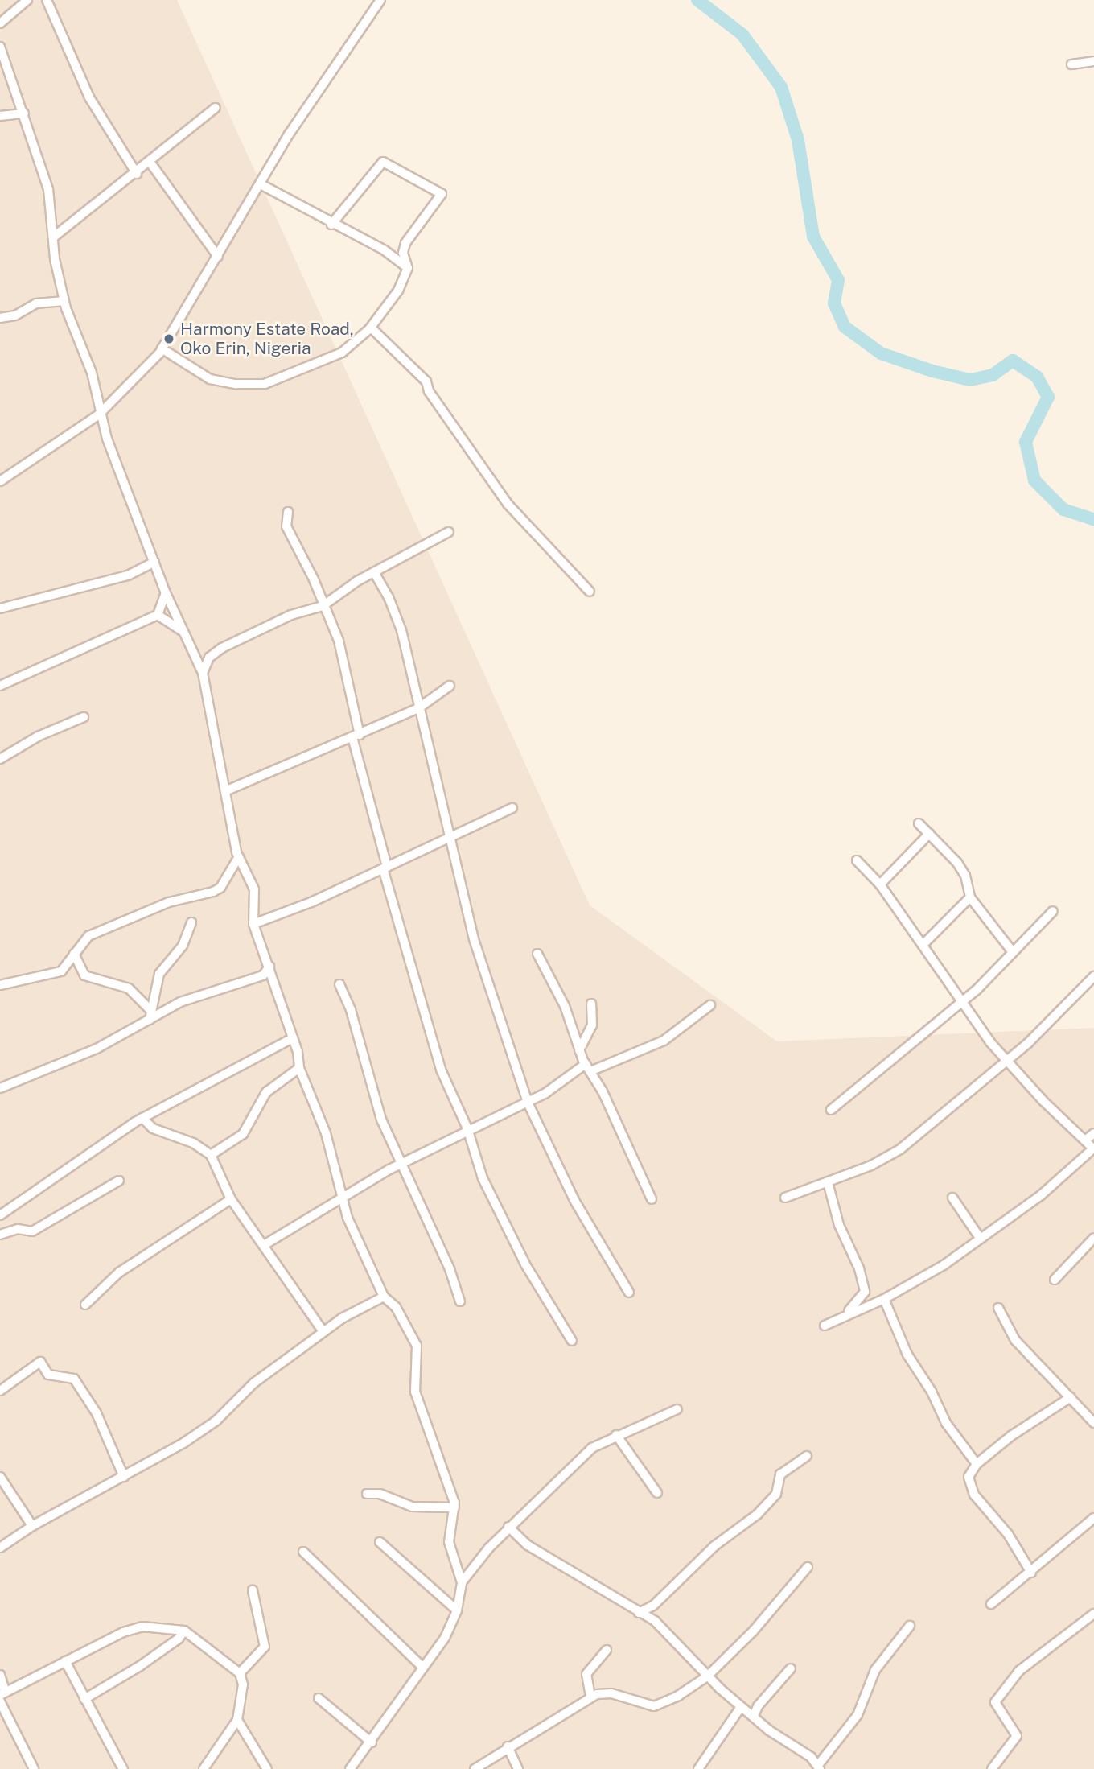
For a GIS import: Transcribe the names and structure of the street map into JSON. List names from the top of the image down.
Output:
{
  "places": ["Harmony Estate Road, Oko Erin, Nigeria"]
}
